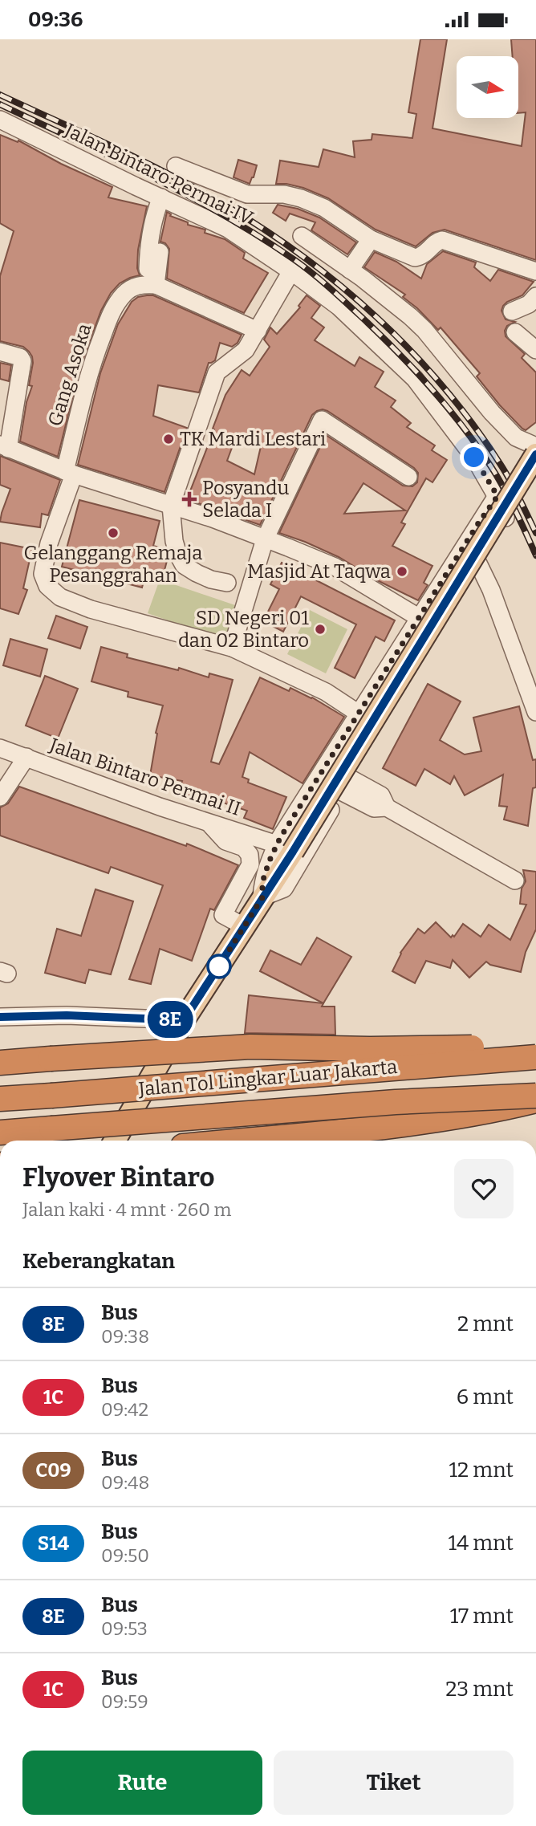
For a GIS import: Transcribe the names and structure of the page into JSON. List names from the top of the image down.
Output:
{
  "streets": {
    "highway": ["Jalan Tol Lingkar Luar Jakarta"],
    "street": ["Jalan Bintaro Permai IV", "Gang Asoka", "Jalan Bintaro Permai II"]
  },
  "places": {
    "other": [
      "TK Mardi Lestari",
      "Gelanggang Remaja Pesanggrahan",
      "Masjid At Taqwa",
      "SD Negeri 01 dan 02 Bintaro"
    ],
    "health": ["Posyandu Selada I"]
  },
  "lines": ["bus line 8E"],
  "north": "right",
  "page": {
    "status": "09:36",
    "on_map": "8E",
    "heading": [
      ["Flyover Bintaro", "Jalan kaki · 4 mnt · 260 m"],
      "Keberangkatan"
    ],
    "list": [
      {
        "mark": "8E",
        "name": "Bus",
        "note": "09:38",
        "value": "2 mnt"
      },
      {
        "mark": "1C",
        "name": "Bus",
        "note": "09:42",
        "value": "6 mnt"
      },
      {
        "mark": "C09",
        "name": "Bus",
        "note": "09:48",
        "value": "12 mnt"
      },
      {
        "mark": "S14",
        "name": "Bus",
        "note": "09:50",
        "value": "14 mnt"
      },
      {
        "mark": "8E",
        "name": "Bus",
        "note": "09:53",
        "value": "17 mnt"
      },
      {
        "mark": "1C",
        "name": "Bus",
        "note": "09:59",
        "value": "23 mnt"
      }
    ],
    "buttons": ["Rute", "Tiket"]
  }
}
